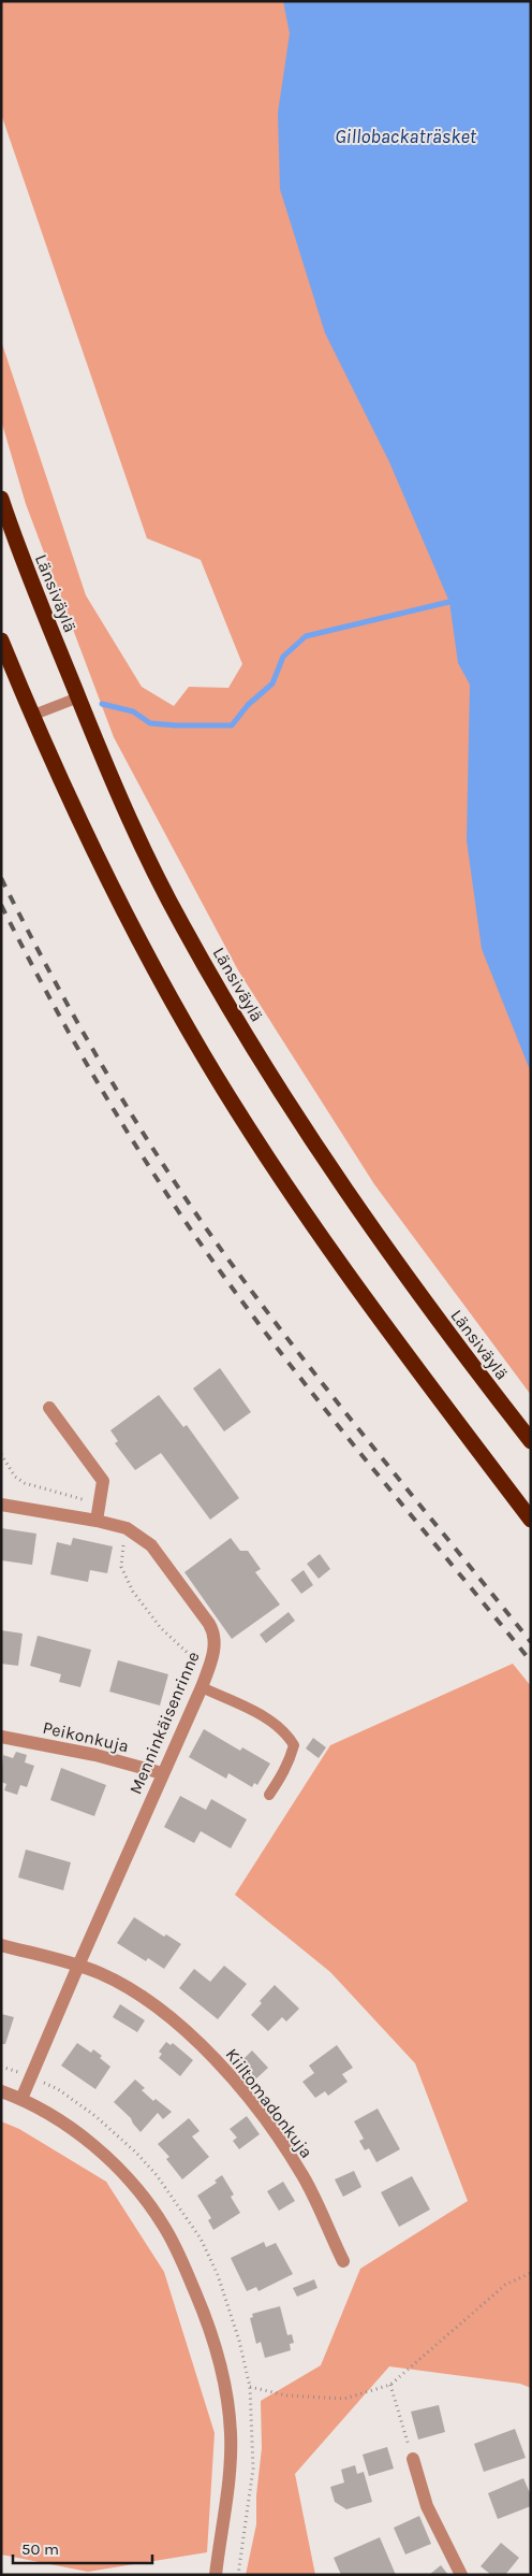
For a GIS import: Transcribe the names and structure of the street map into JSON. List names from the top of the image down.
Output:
{
  "streets": {
    "highway": ["Länsiväylä"],
    "street": ["Menninkäisenrinne", "Peikonkuja", "Kiiltomadonkuja"]
  },
  "crossings": [
    ["Menninkäisenrinne", "Peikonkuja"],
    ["Menninkäisenrinne", "Kiiltomadonkuja"]
  ],
  "water": ["Gillobackaträsket"],
  "scale_bar": "50 m"
}
